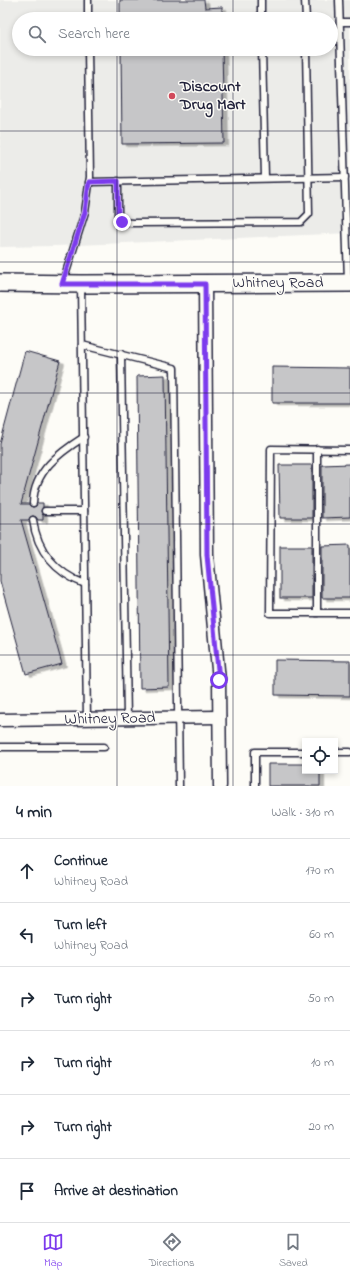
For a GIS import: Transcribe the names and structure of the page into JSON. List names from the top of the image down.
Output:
{
  "streets": {
    "street": ["Whitney Road"]
  },
  "places": ["Discount Drug Mart"],
  "page": {
    "search": "Search here",
    "heading": ["4 min", "Walk · 310 m"],
    "list": [
      ["Continue", "Whitney Road", "170 m"],
      ["Turn left", "Whitney Road", "60 m"],
      ["Turn right", "50 m"],
      ["Turn right", "10 m"],
      ["Turn right", "20 m"],
      "Arrive at destination"
    ],
    "nav": ["Map", "Directions", "Saved"]
  }
}
